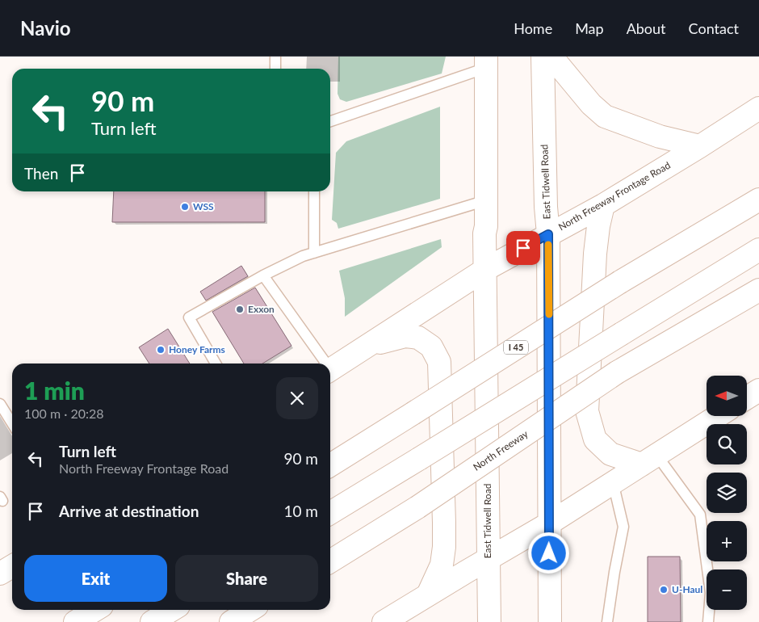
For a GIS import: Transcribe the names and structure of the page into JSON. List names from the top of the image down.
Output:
{
  "streets": {
    "main road": [
      "East Tidwell Road",
      "North Freeway Frontage Road",
      "I 45",
      "North Freeway"
    ]
  },
  "crossings": [
    ["East Tidwell Road", "North Freeway Frontage Road"]
  ],
  "places": [
    "WSS",
    "Exxon",
    "Honey Farms",
    "U-Haul"
  ],
  "north": "left",
  "page": {
    "header": "Navio",
    "nav": [
      "Home",
      "Map",
      "About",
      "Contact"
    ],
    "turn": ["90 m", "Turn left"],
    "then": "Then",
    "heading": ["1 min", "100 m · 20:28"],
    "map_buttons": ["+", "−"],
    "list": [
      {
        "name": "Turn left",
        "note": "North Freeway Frontage Road",
        "value": "90 m"
      },
      {
        "name": "Arrive at destination",
        "value": "10 m"
      }
    ],
    "buttons": ["Exit", "Share"]
  }
}
